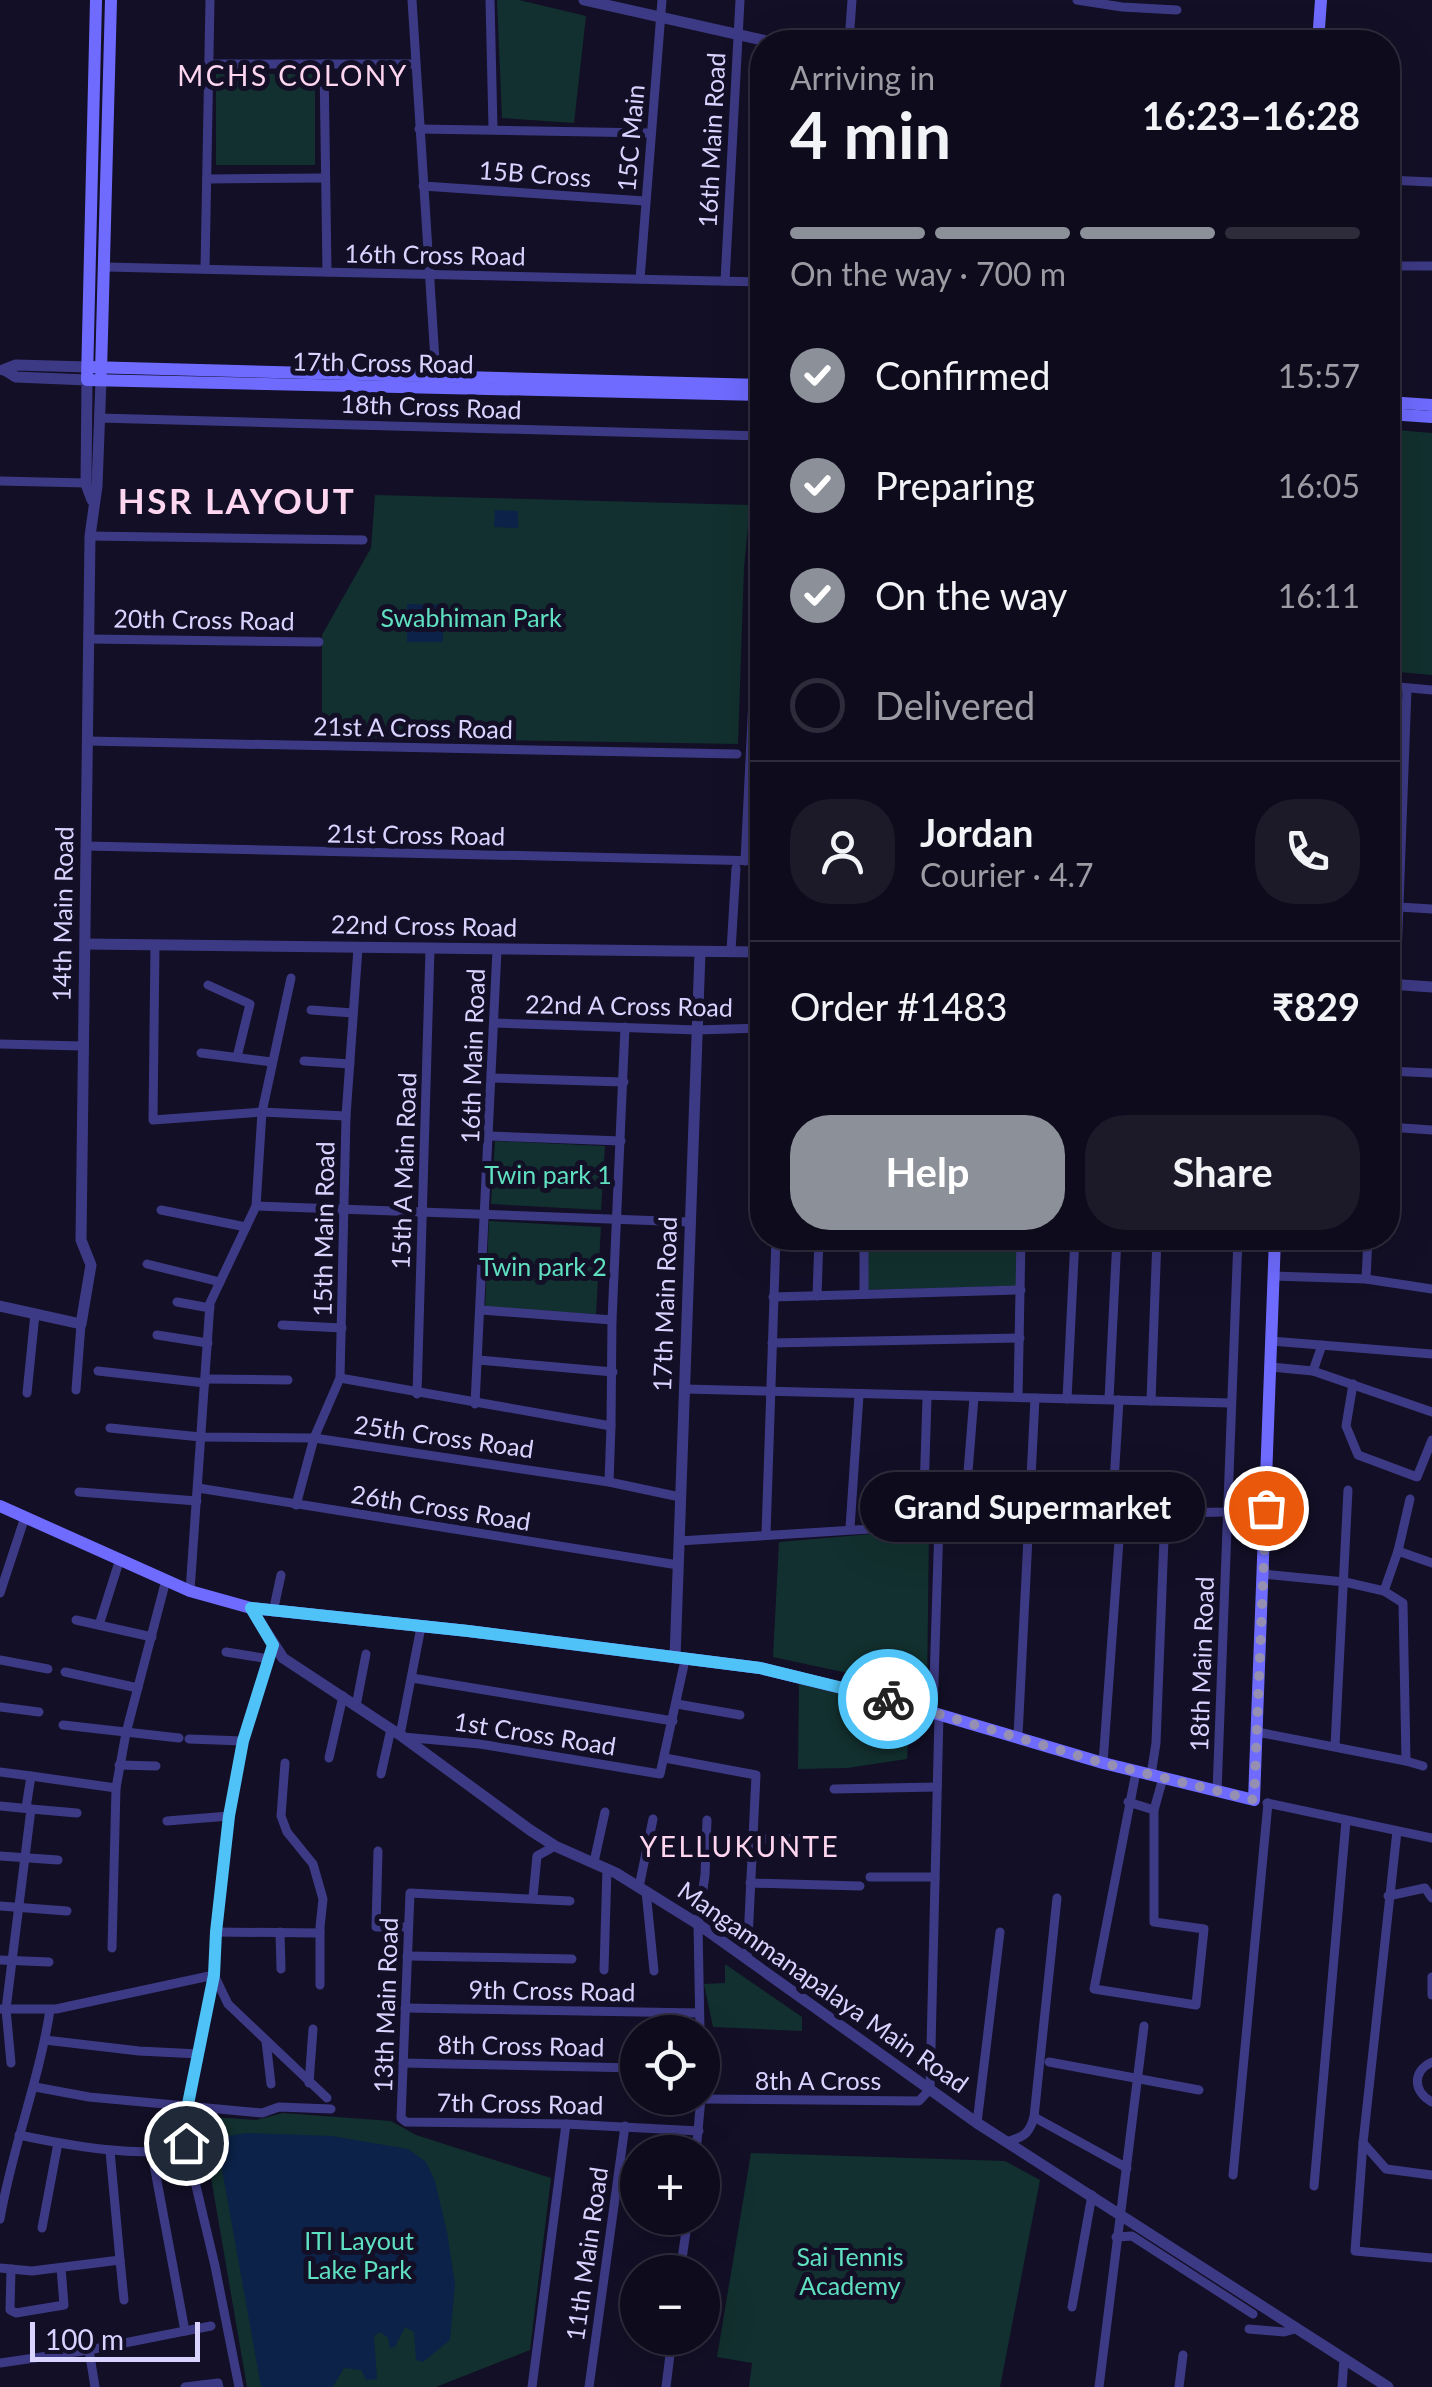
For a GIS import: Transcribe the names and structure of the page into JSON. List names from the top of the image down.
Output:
{
  "streets": {
    "main road": ["17th Cross Road", "14th Main Road"],
    "street": [
      "15C Main",
      "16th Main Road",
      "15B Cross",
      "16th Cross Road",
      "18th Cross Road",
      "20th Cross Road",
      "21st A Cross Road",
      "21st Cross Road",
      "22nd Cross Road",
      "22nd A Cross Road",
      "15th A Main Road",
      "15th Main Road",
      "17th Main Road",
      "25th Cross Road",
      "26th Cross Road",
      "18th Main Road",
      "1st Cross Road",
      "Mangammanapalaya Main Road",
      "9th Cross Road",
      "13th Main Road",
      "8th Cross Road",
      "8th A Cross",
      "7th Cross Road",
      "11th Main Road"
    ]
  },
  "crossings": [
    ["15C Main", "15B Cross"],
    ["15C Main", "16th Cross Road"],
    ["16th Main Road", "16th Cross Road"],
    ["16th Main Road", "22nd Cross Road"],
    ["16th Main Road", "22nd A Cross Road"],
    ["16th Cross Road", "14th Main Road"],
    ["17th Cross Road", "14th Main Road"],
    ["18th Cross Road", "14th Main Road"],
    ["20th Cross Road", "14th Main Road"],
    ["21st A Cross Road", "14th Main Road"],
    ["21st Cross Road", "14th Main Road"],
    ["14th Main Road", "22nd Cross Road"],
    ["22nd Cross Road", "15th A Main Road"],
    ["22nd Cross Road", "15th Main Road"],
    ["22nd Cross Road", "17th Main Road"],
    ["22nd A Cross Road", "17th Main Road"],
    ["15th Main Road", "25th Cross Road"],
    ["15th Main Road", "26th Cross Road"],
    ["17th Main Road", "25th Cross Road"],
    ["17th Main Road", "26th Cross Road"],
    ["1st Cross Road", "Mangammanapalaya Main Road"],
    ["Mangammanapalaya Main Road", "8th A Cross"],
    ["9th Cross Road", "13th Main Road"],
    ["13th Main Road", "8th Cross Road"],
    ["13th Main Road", "7th Cross Road"],
    ["7th Cross Road", "11th Main Road"]
  ],
  "districts": ["MCHS COLONY", "HSR LAYOUT", "YELLUKUNTE"],
  "parks": [
    "Swabhiman Park",
    "Twin park 1",
    "Twin park 2",
    "ITI Layout Lake Park",
    "Sai Tennis Academy"
  ],
  "places": ["Grand Supermarket"],
  "scale_bar": "100 m",
  "page": {
    "heading": ["4 min", "Arriving in", "16:23–16:28"],
    "panel": [
      "Jordan",
      "Courier · 4.7",
      "Order #1483",
      "₹829"
    ],
    "bar": "On the way · 700 m",
    "list": [
      ["Confirmed", "15:57"],
      ["Preparing", "16:05"],
      ["On the way", "16:11"],
      "Delivered"
    ],
    "buttons": ["Help", "Share"],
    "bubble": "Grand Supermarket",
    "map_buttons": ["+", "−"],
    "scale": "100 m"
  }
}
